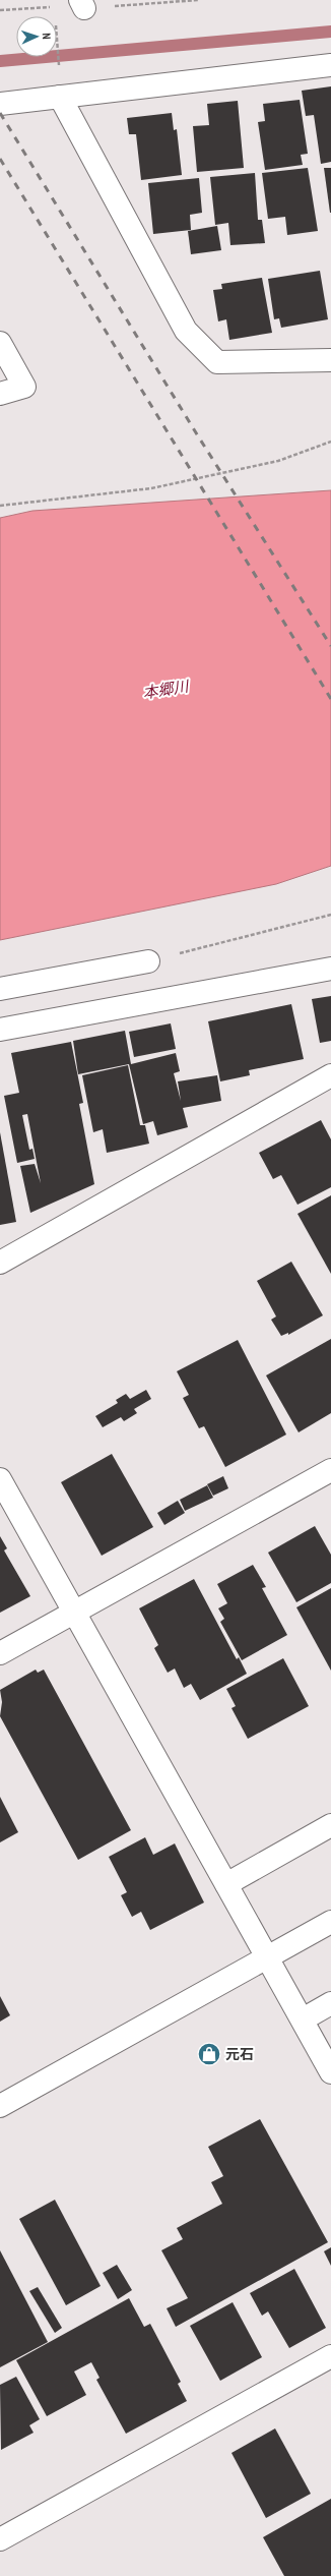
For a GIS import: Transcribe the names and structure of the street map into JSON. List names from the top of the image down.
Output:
{
  "water": ["本郷川"],
  "places": {
    "shop": ["元石"]
  },
  "north": "right"
}
